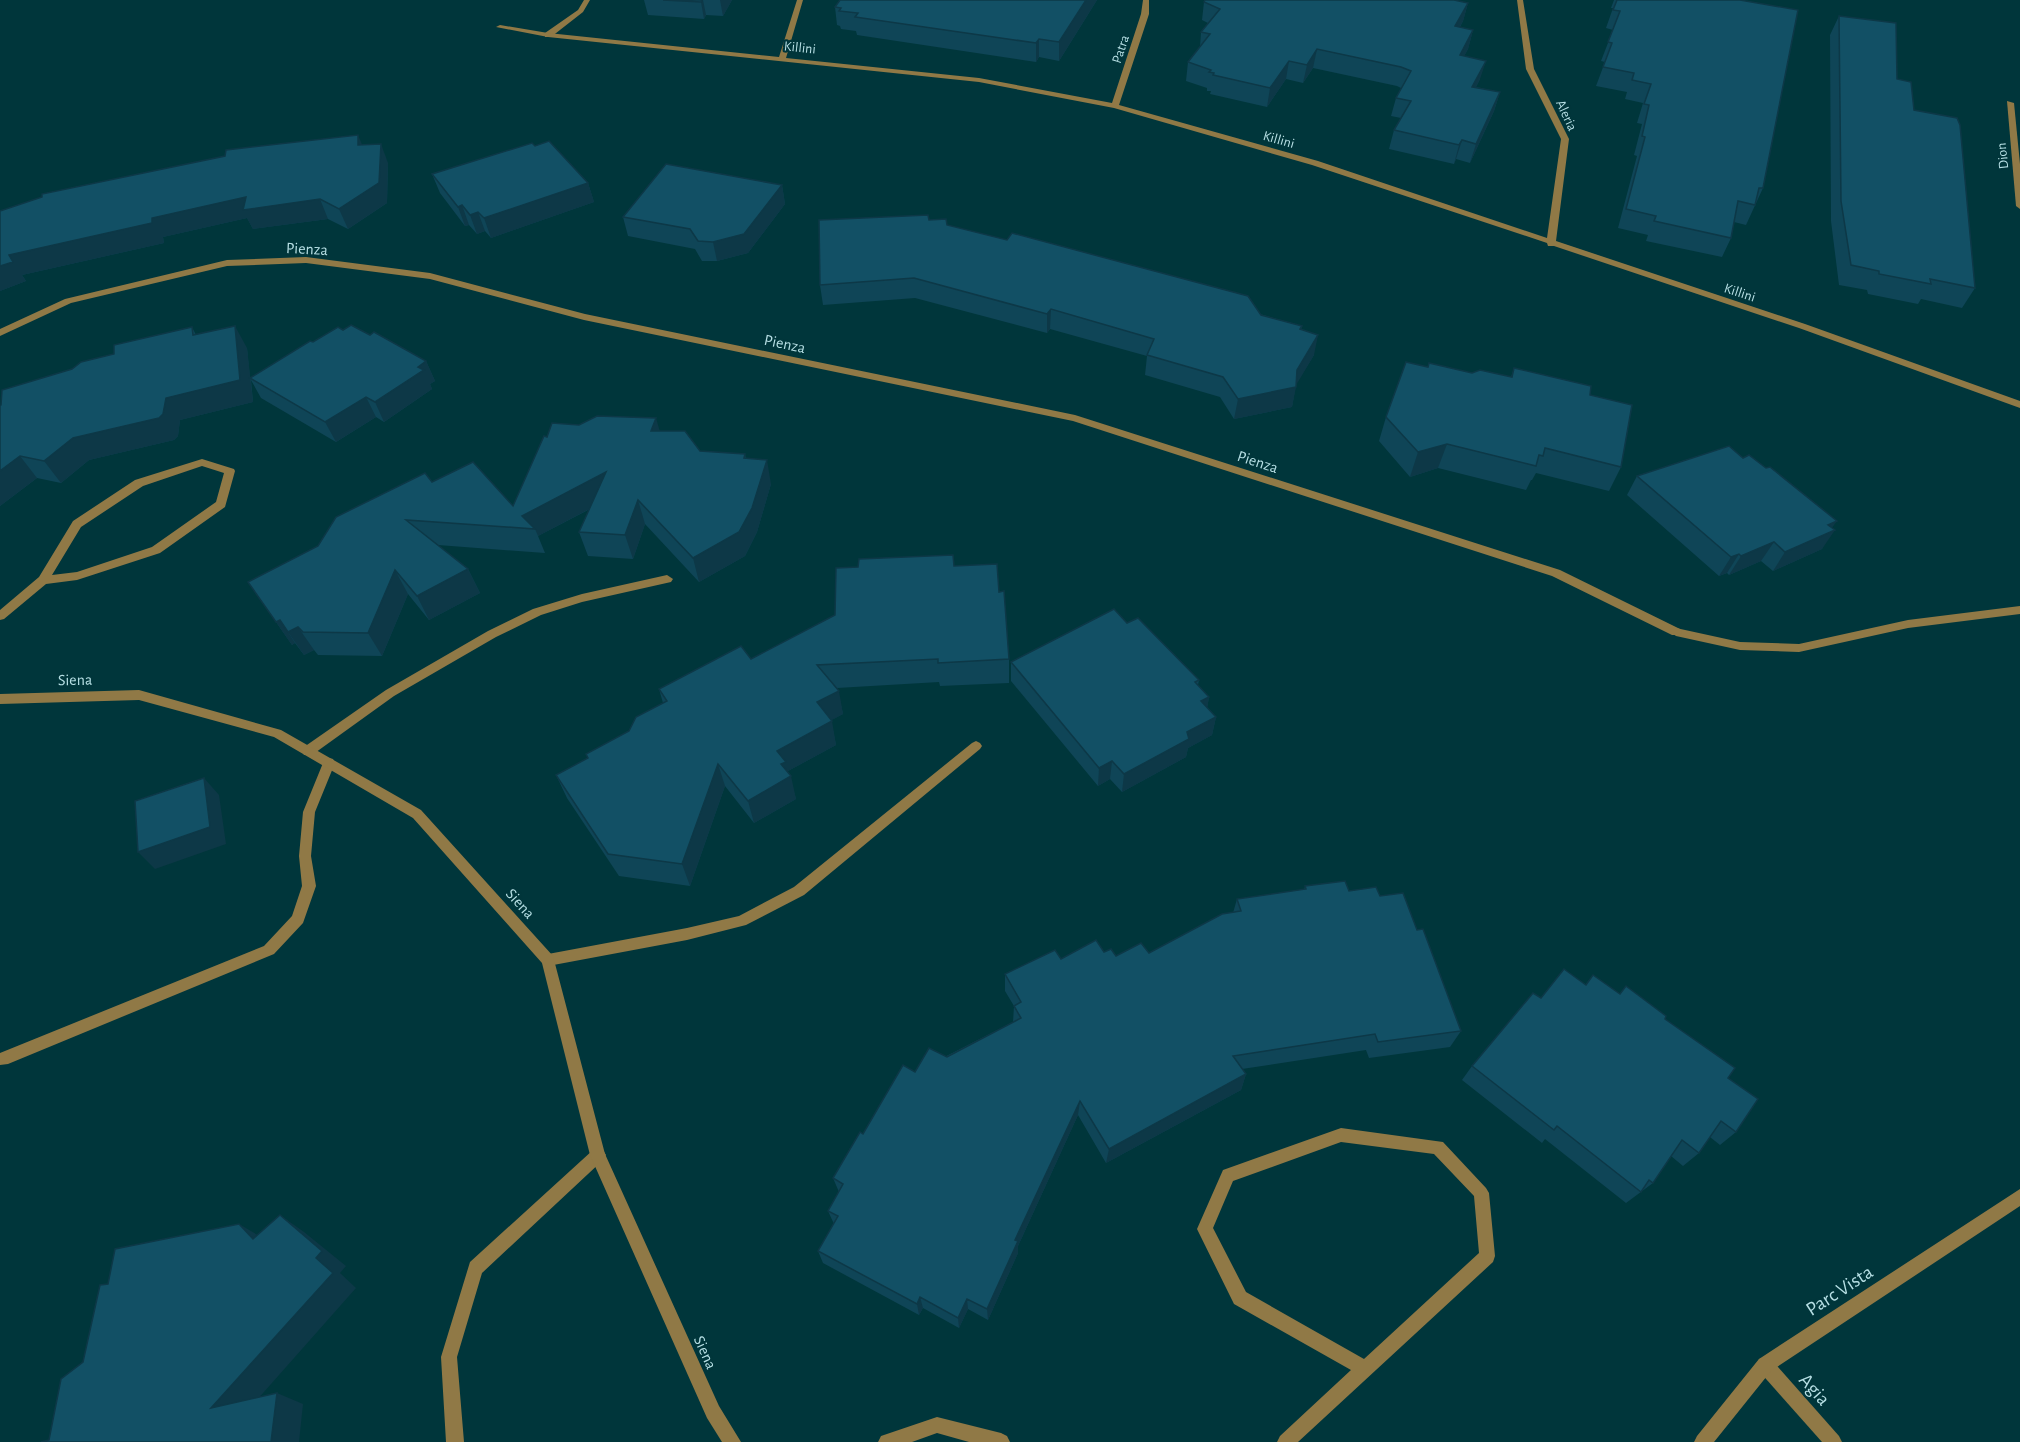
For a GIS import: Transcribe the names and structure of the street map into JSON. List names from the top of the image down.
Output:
{
  "streets": {
    "street": [
      "Killini",
      "Patra",
      "Aleria",
      "Dion",
      "Pienza",
      "Siena",
      "Parc Vista",
      "Agia"
    ]
  },
  "crossings": [
    ["Killini", "Patra"],
    ["Killini", "Aleria"],
    ["Parc Vista", "Agia"]
  ]
}
